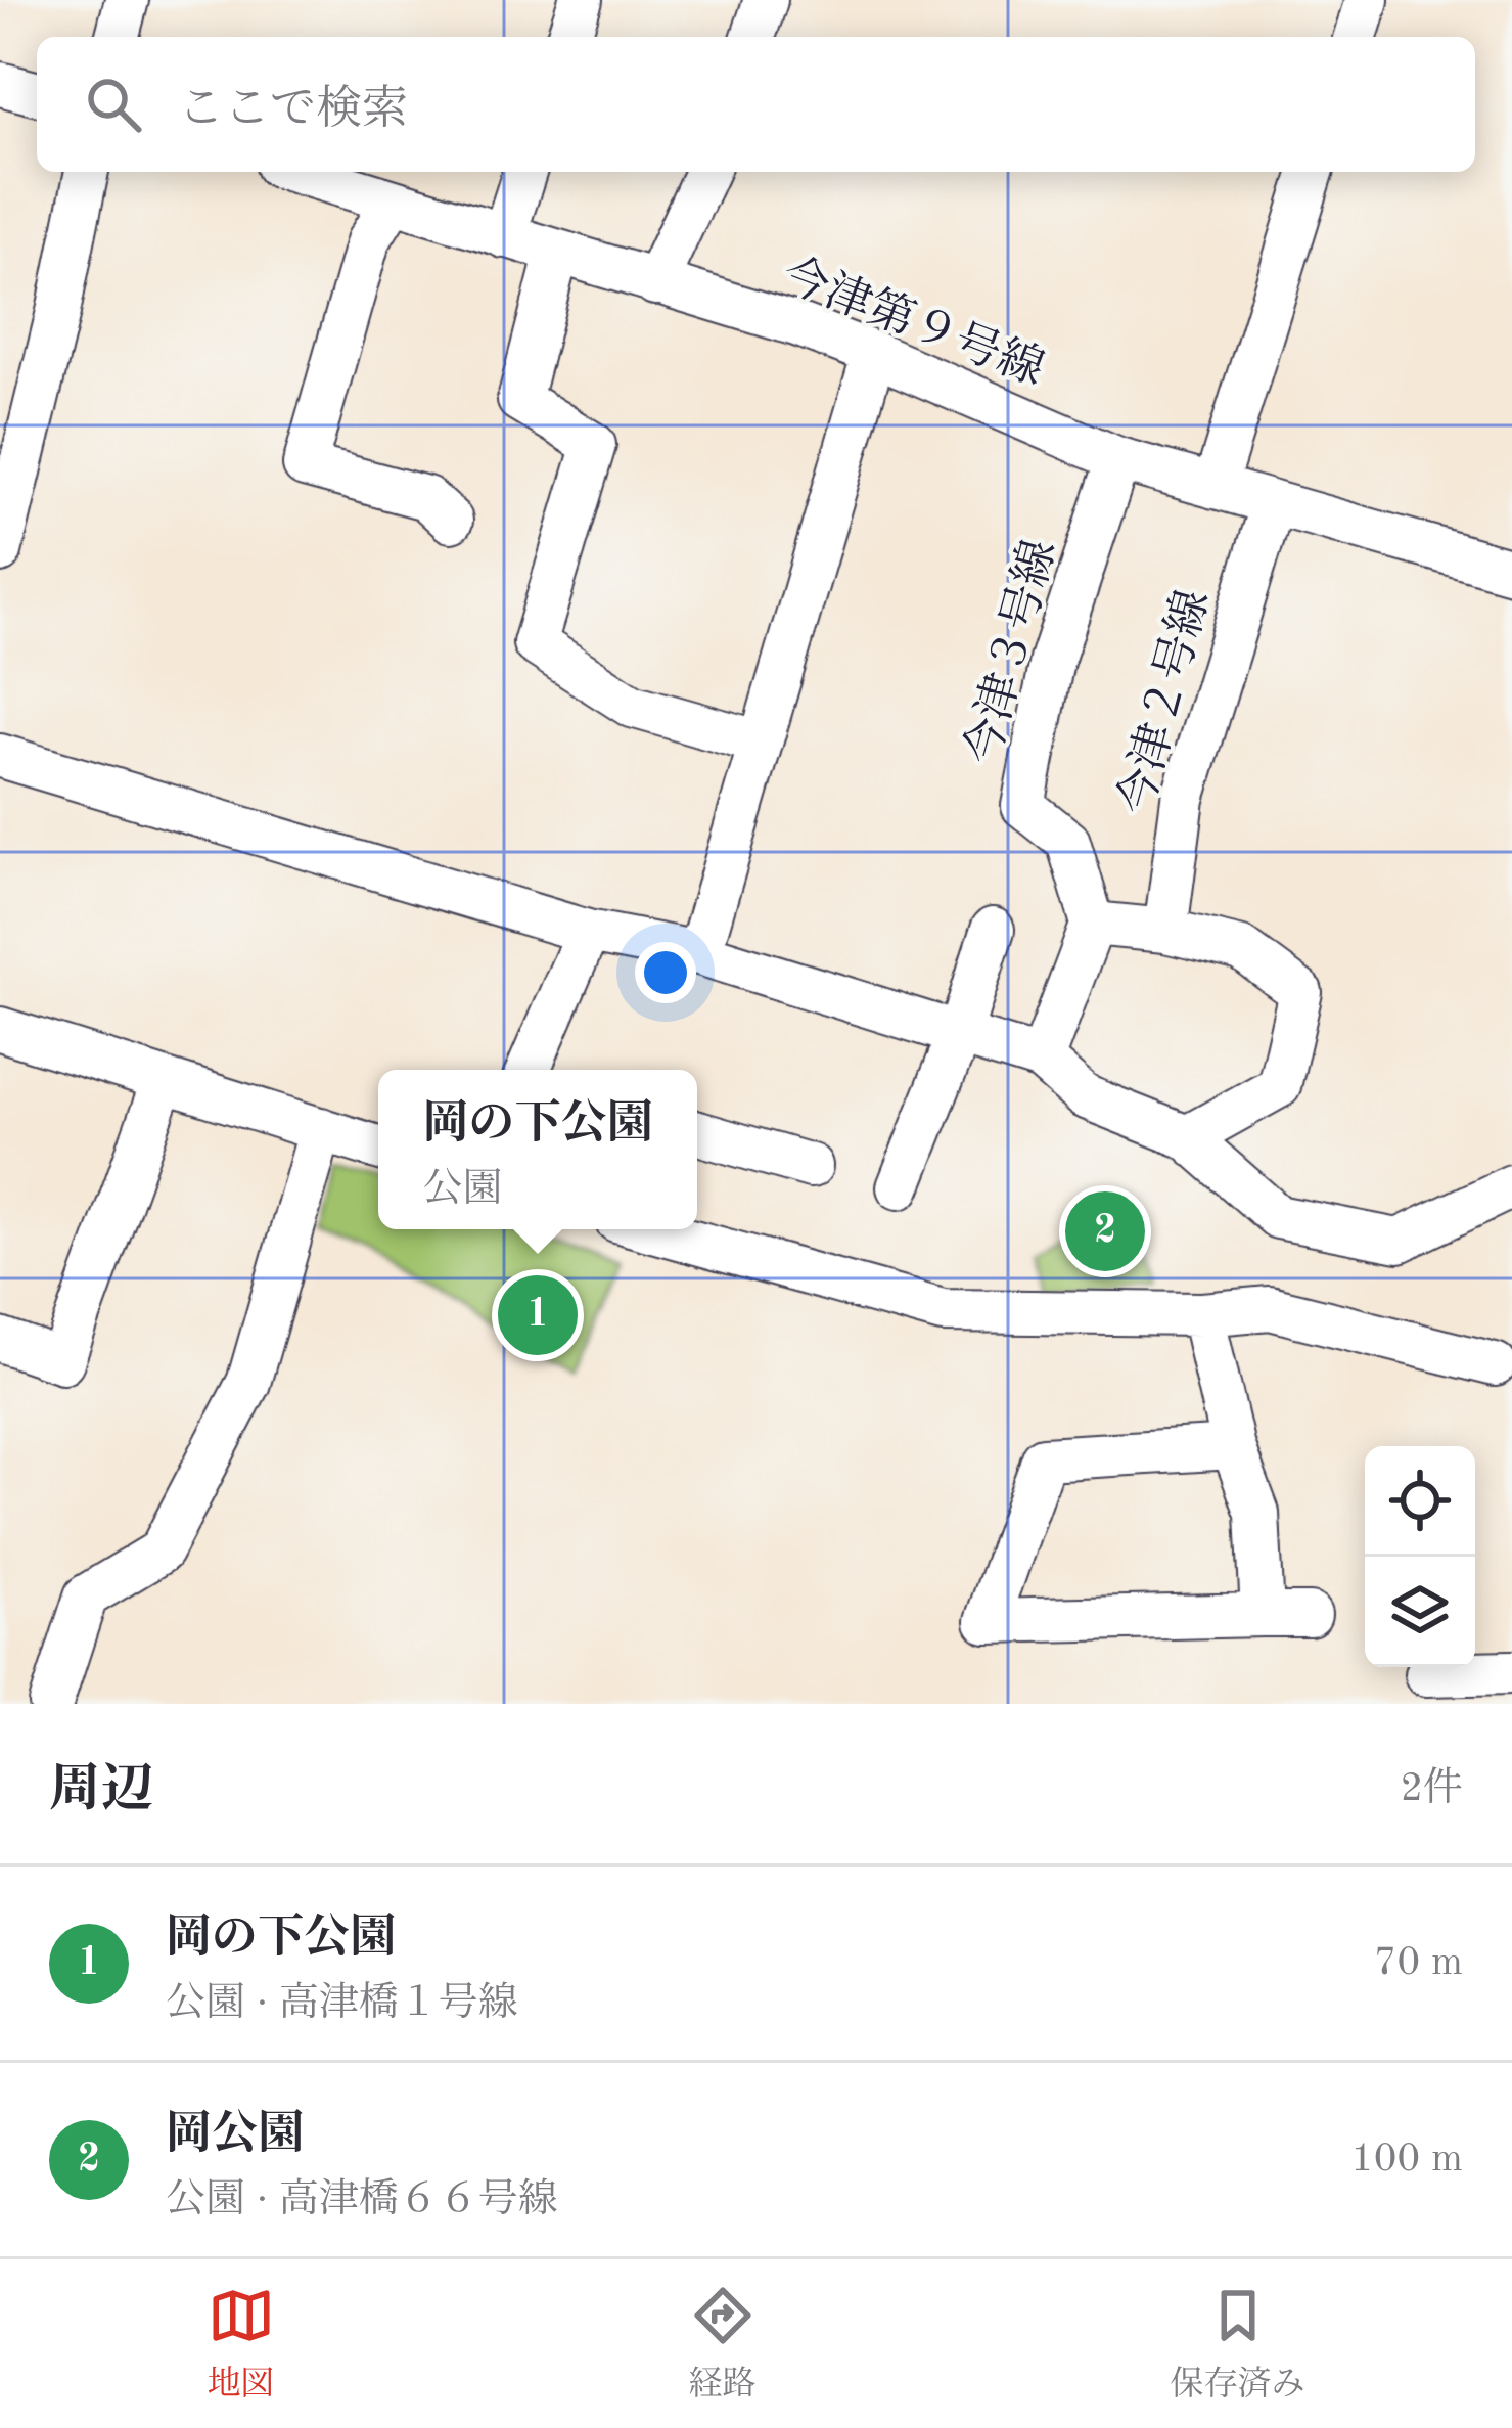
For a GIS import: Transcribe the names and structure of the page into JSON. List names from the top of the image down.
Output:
{
  "streets": {
    "street": ["今津第９号線", "今津３号線", "今津２号線"]
  },
  "crossings": [
    ["今津第９号線", "今津３号線"],
    ["今津第９号線", "今津２号線"],
    ["今津３号線", "今津２号線"]
  ],
  "page": {
    "search": "ここで検索",
    "popup": ["岡の下公園", "公園"],
    "pins": ["2", "1"],
    "heading": ["周辺", "2件"],
    "list": [
      {
        "mark": "1",
        "name": "岡の下公園",
        "note": "公園 · 高津橋１号線",
        "value": "70 m"
      },
      {
        "mark": "2",
        "name": "岡公園",
        "note": "公園 · 高津橋６６号線",
        "value": "100 m"
      }
    ],
    "nav": ["地図", "経路", "保存済み"]
  }
}
